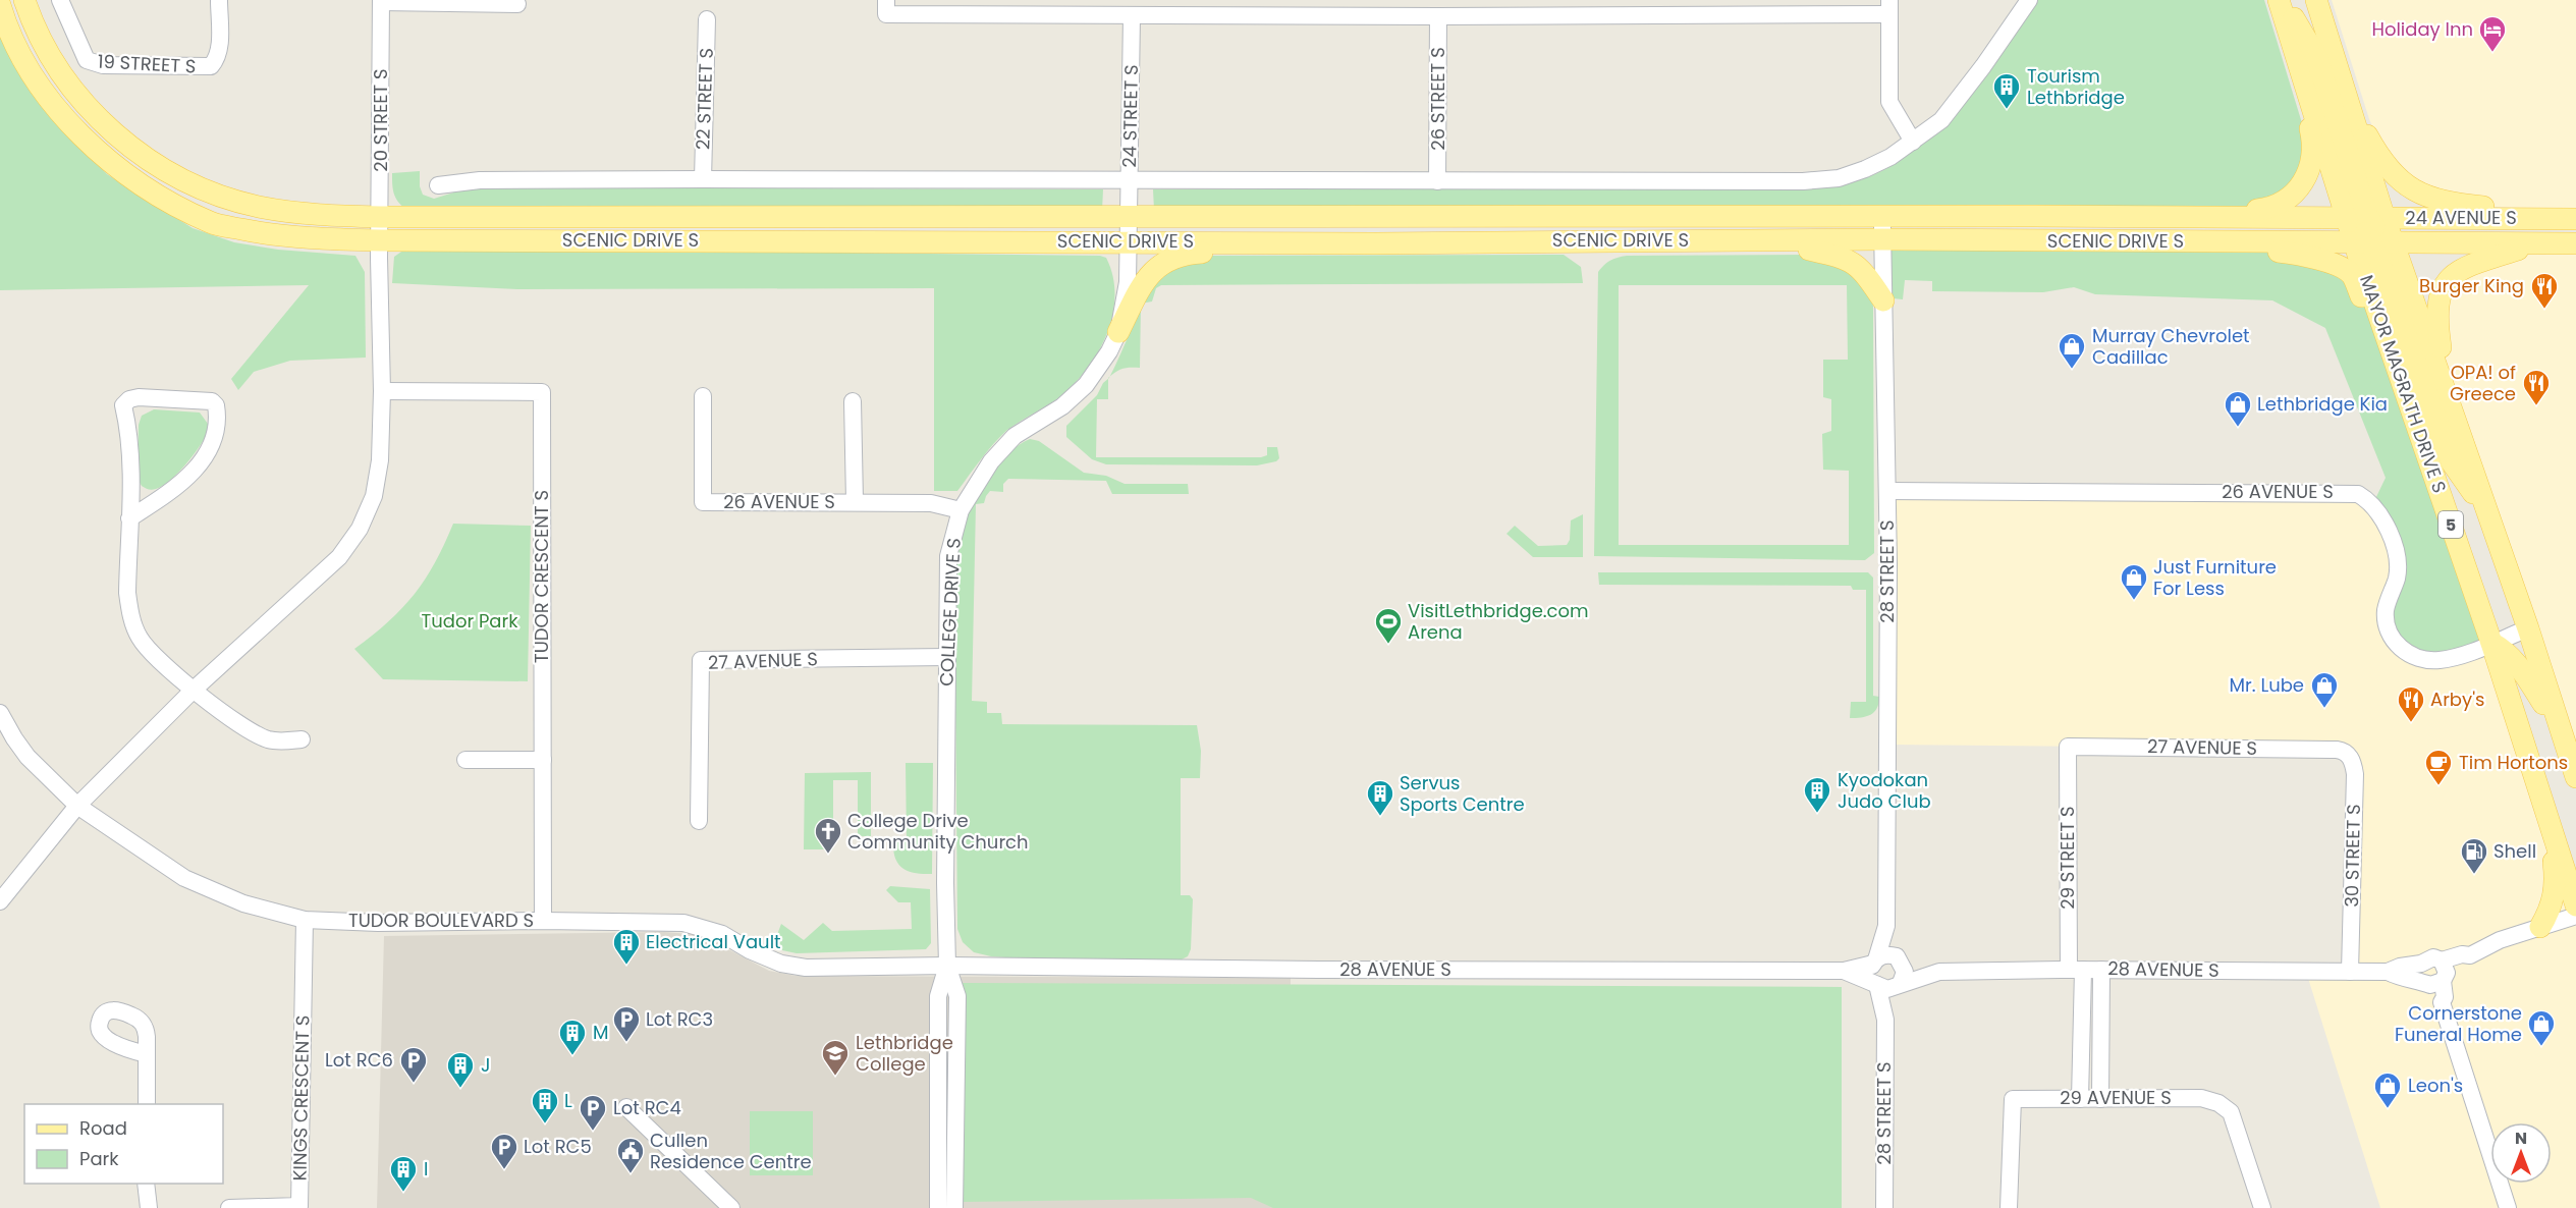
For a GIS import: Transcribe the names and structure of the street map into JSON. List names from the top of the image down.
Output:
{
  "streets": {
    "main road": [
      "24 AVENUE S",
      "SCENIC DRIVE S",
      "MAYOR MAGRATH DRIVE S",
      "5"
    ],
    "street": [
      "19 STREET S",
      "22 STREET S",
      "26 STREET S",
      "24 STREET S",
      "20 STREET S",
      "26 AVENUE S",
      "28 STREET S",
      "TUDOR CRESCENT S",
      "COLLEGE DRIVE S",
      "27 AVENUE S",
      "30 STREET S",
      "29 STREET S",
      "TUDOR BOULEVARD S",
      "28 AVENUE S",
      "KINGS CRESCENT S",
      "29 AVENUE S"
    ]
  },
  "crossings": [
    ["24 STREET S", "SCENIC DRIVE S"],
    ["24 STREET S", "COLLEGE DRIVE S"],
    ["20 STREET S", "SCENIC DRIVE S"],
    ["24 AVENUE S", "SCENIC DRIVE S"],
    ["24 AVENUE S", "MAYOR MAGRATH DRIVE S"],
    ["SCENIC DRIVE S", "MAYOR MAGRATH DRIVE S"],
    ["SCENIC DRIVE S", "28 STREET S"],
    ["SCENIC DRIVE S", "COLLEGE DRIVE S"],
    ["MAYOR MAGRATH DRIVE S", "26 AVENUE S"],
    ["26 AVENUE S", "28 STREET S"],
    ["26 AVENUE S", "COLLEGE DRIVE S"],
    ["TUDOR CRESCENT S", "TUDOR BOULEVARD S"],
    ["COLLEGE DRIVE S", "27 AVENUE S"],
    ["COLLEGE DRIVE S", "TUDOR BOULEVARD S"],
    ["COLLEGE DRIVE S", "28 AVENUE S"],
    ["27 AVENUE S", "30 STREET S"],
    ["27 AVENUE S", "29 STREET S"],
    ["30 STREET S", "28 AVENUE S"],
    ["29 STREET S", "28 AVENUE S"],
    ["29 STREET S", "29 AVENUE S"],
    ["TUDOR BOULEVARD S", "28 AVENUE S"],
    ["TUDOR BOULEVARD S", "KINGS CRESCENT S"]
  ],
  "parks": ["Tudor Park"],
  "places": {
    "hotel": ["Holiday Inn"],
    "building": [
      "Tourism Lethbridge",
      "Kyodokan Judo Club",
      "Servus Sports Centre",
      "Electrical Vault",
      "M",
      "J",
      "L",
      "I"
    ],
    "restaurant": ["Burger King", "OPA! of Greece", "Arby's"],
    "shop": [
      "Murray Chevrolet Cadillac",
      "Lethbridge Kia",
      "Just Furniture For Less",
      "Mr. Lube",
      "Cornerstone Funeral Home",
      "Leon's"
    ],
    "sports": ["VisitLethbridge.com Arena"],
    "cafe": ["Tim Hortons"],
    "church": ["College Drive Community Church"],
    "fuel station": ["Shell"],
    "parking": [
      "Lot RC3",
      "Lot RC6",
      "Lot RC4",
      "Lot RC5"
    ],
    "school or university": ["Lethbridge College"],
    "public building": ["Cullen Residence Centre"]
  },
  "legend": ["Road", "Park"],
  "north": "top"
}
